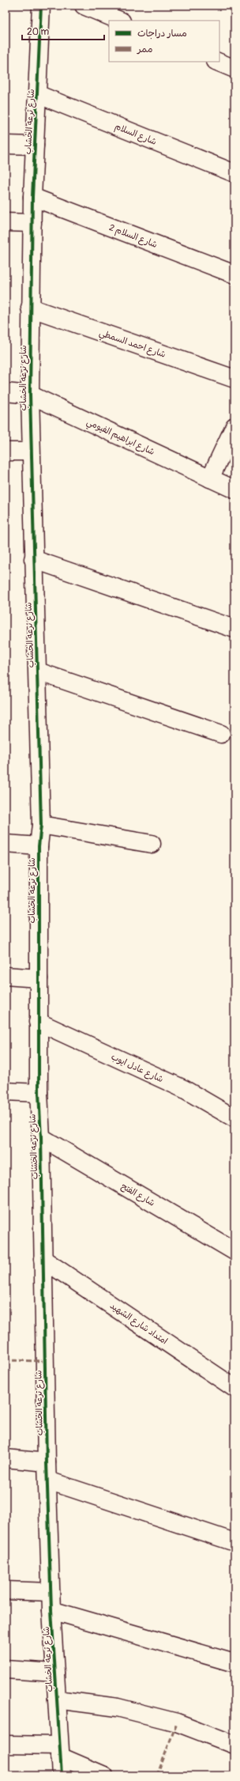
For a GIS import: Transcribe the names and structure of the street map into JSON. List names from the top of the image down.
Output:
{
  "streets": {
    "street": [
      "شارع ترعه الخشاب",
      "شارع السلام",
      "شارع السلام 2",
      "شارع احمد السمطي",
      "شارع ابراهيم الفيومي",
      "شارع عادل ايوب",
      "شارع الفتح",
      "امتداد شارع الشهيد"
    ]
  },
  "crossings": [
    ["شارع ترعه الخشاب", "شارع السلام"],
    ["شارع ترعه الخشاب", "شارع السلام 2"],
    ["شارع ترعه الخشاب", "شارع احمد السمطي"],
    ["شارع ترعه الخشاب", "شارع ابراهيم الفيومي"],
    ["شارع ترعه الخشاب", "شارع عادل ايوب"],
    ["شارع ترعه الخشاب", "شارع الفتح"],
    ["شارع ترعه الخشاب", "امتداد شارع الشهيد"]
  ],
  "legend": ["مسار دراجات", "ممر"],
  "scale_bar": "20 m"
}
